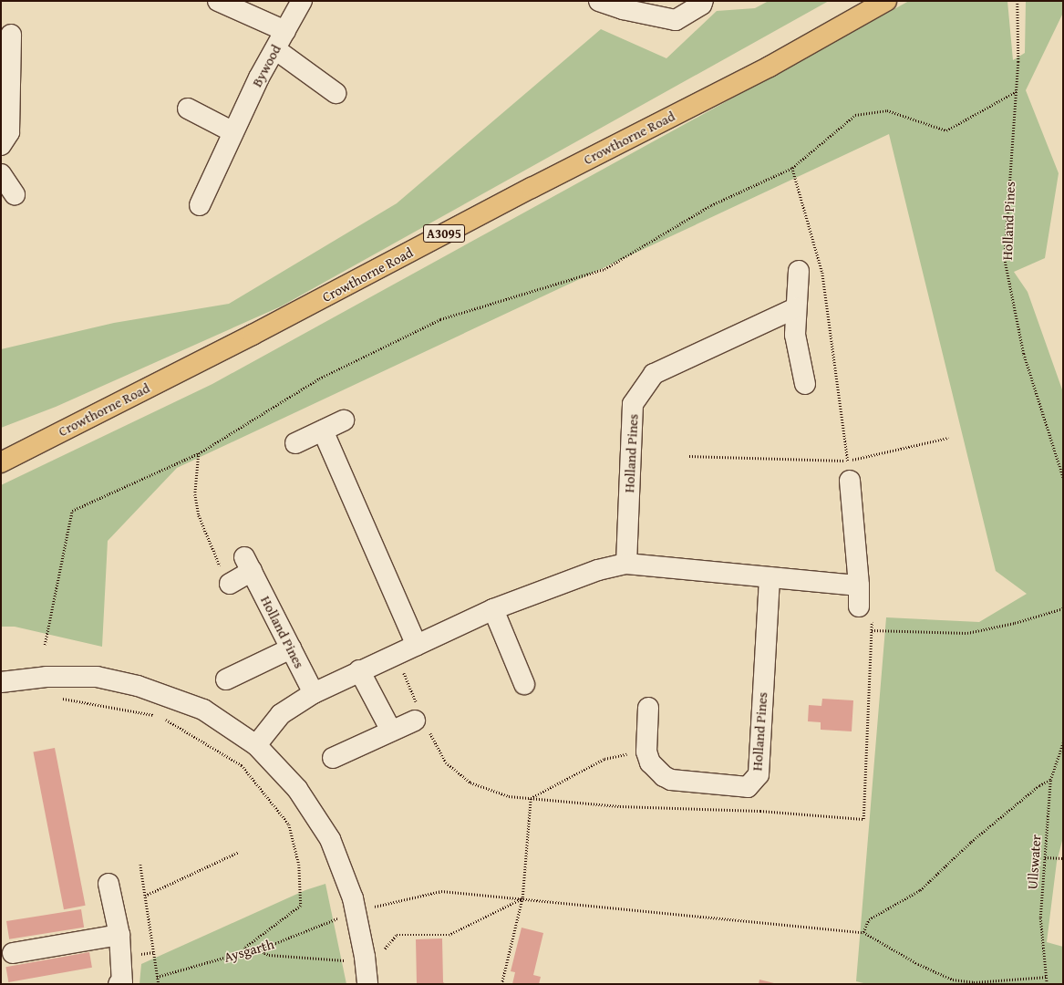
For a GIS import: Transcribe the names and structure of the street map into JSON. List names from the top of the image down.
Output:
{
  "streets": {
    "main road": ["Crowthorne Road", "A3095"],
    "street": ["Bywood", "Holland Pines"],
    "path": ["Ullswater", "Aysgarth"]
  }
}
